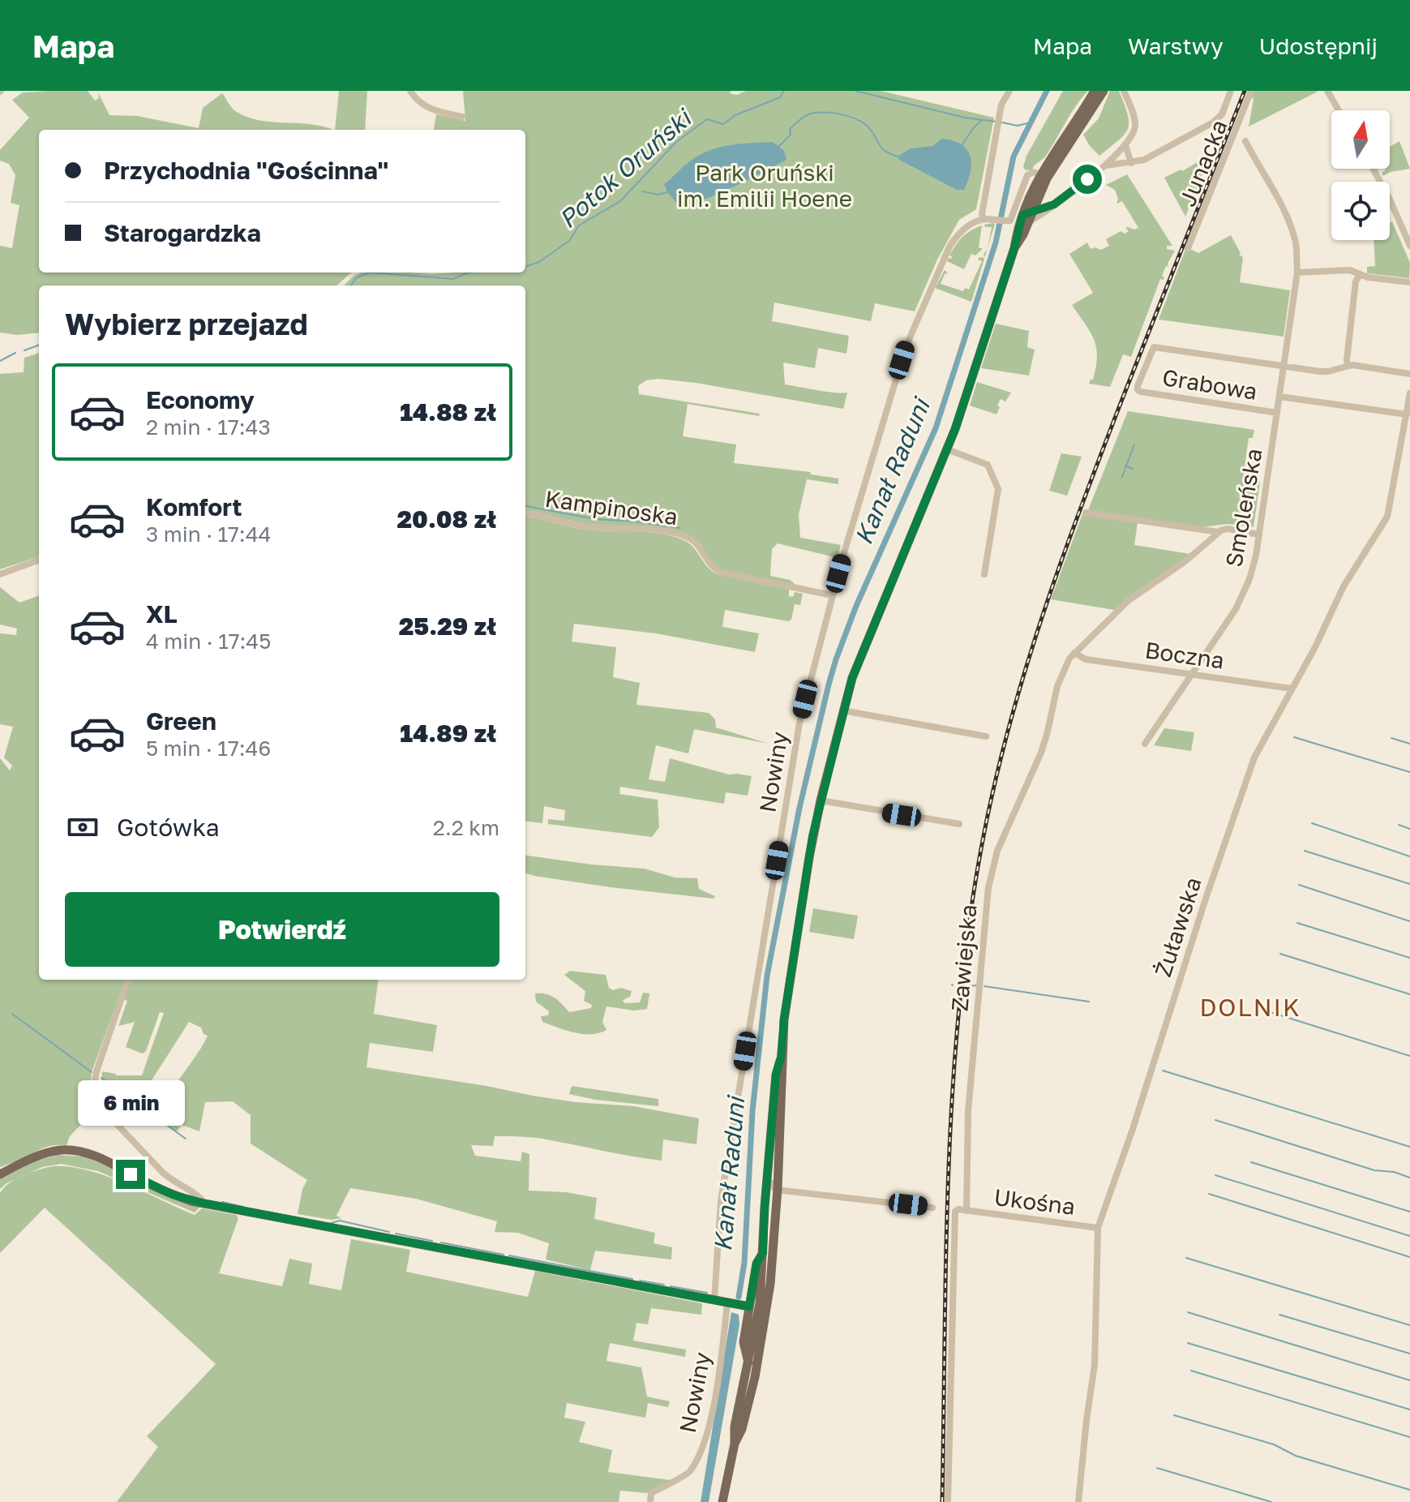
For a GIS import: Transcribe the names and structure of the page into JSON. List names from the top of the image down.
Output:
{
  "streets": {
    "street": [
      "Junacka",
      "Grabowa",
      "Kampinoska",
      "Smoleńska",
      "Boczna",
      "Nowiny",
      "Żuławska",
      "Zawiejska",
      "Ukośna"
    ]
  },
  "crossings": [
    ["Grabowa", "Smoleńska"],
    ["Grabowa", "Żuławska"],
    ["Kampinoska", "Nowiny"],
    ["Smoleńska", "Boczna"],
    ["Boczna", "Żuławska"],
    ["Boczna", "Zawiejska"],
    ["Żuławska", "Ukośna"],
    ["Zawiejska", "Ukośna"]
  ],
  "districts": ["DOLNIK"],
  "water": ["Potok Oruński", "Kanał Raduni"],
  "parks": ["Park Oruński im. Emilii Hoene"],
  "north": "top",
  "page": {
    "header": "Mapa",
    "nav": ["Mapa", "Warstwy", "Udostępnij"],
    "banner": ["Przychodnia \"Gościnna\"", "Starogardzka"],
    "heading": "Wybierz przejazd",
    "list": [
      {
        "name": "Economy",
        "note": "2 min · 17:43",
        "value": "14.88 zł"
      },
      {
        "name": "Komfort",
        "note": "3 min · 17:44",
        "value": "20.08 zł"
      },
      {
        "name": "XL",
        "note": "4 min · 17:45",
        "value": "25.29 zł"
      },
      {
        "name": "Green",
        "note": "5 min · 17:46",
        "value": "14.89 zł"
      }
    ],
    "pay": ["Gotówka", "2.2 km"],
    "buttons": "Potwierdź",
    "bubble": "6 min"
  }
}
